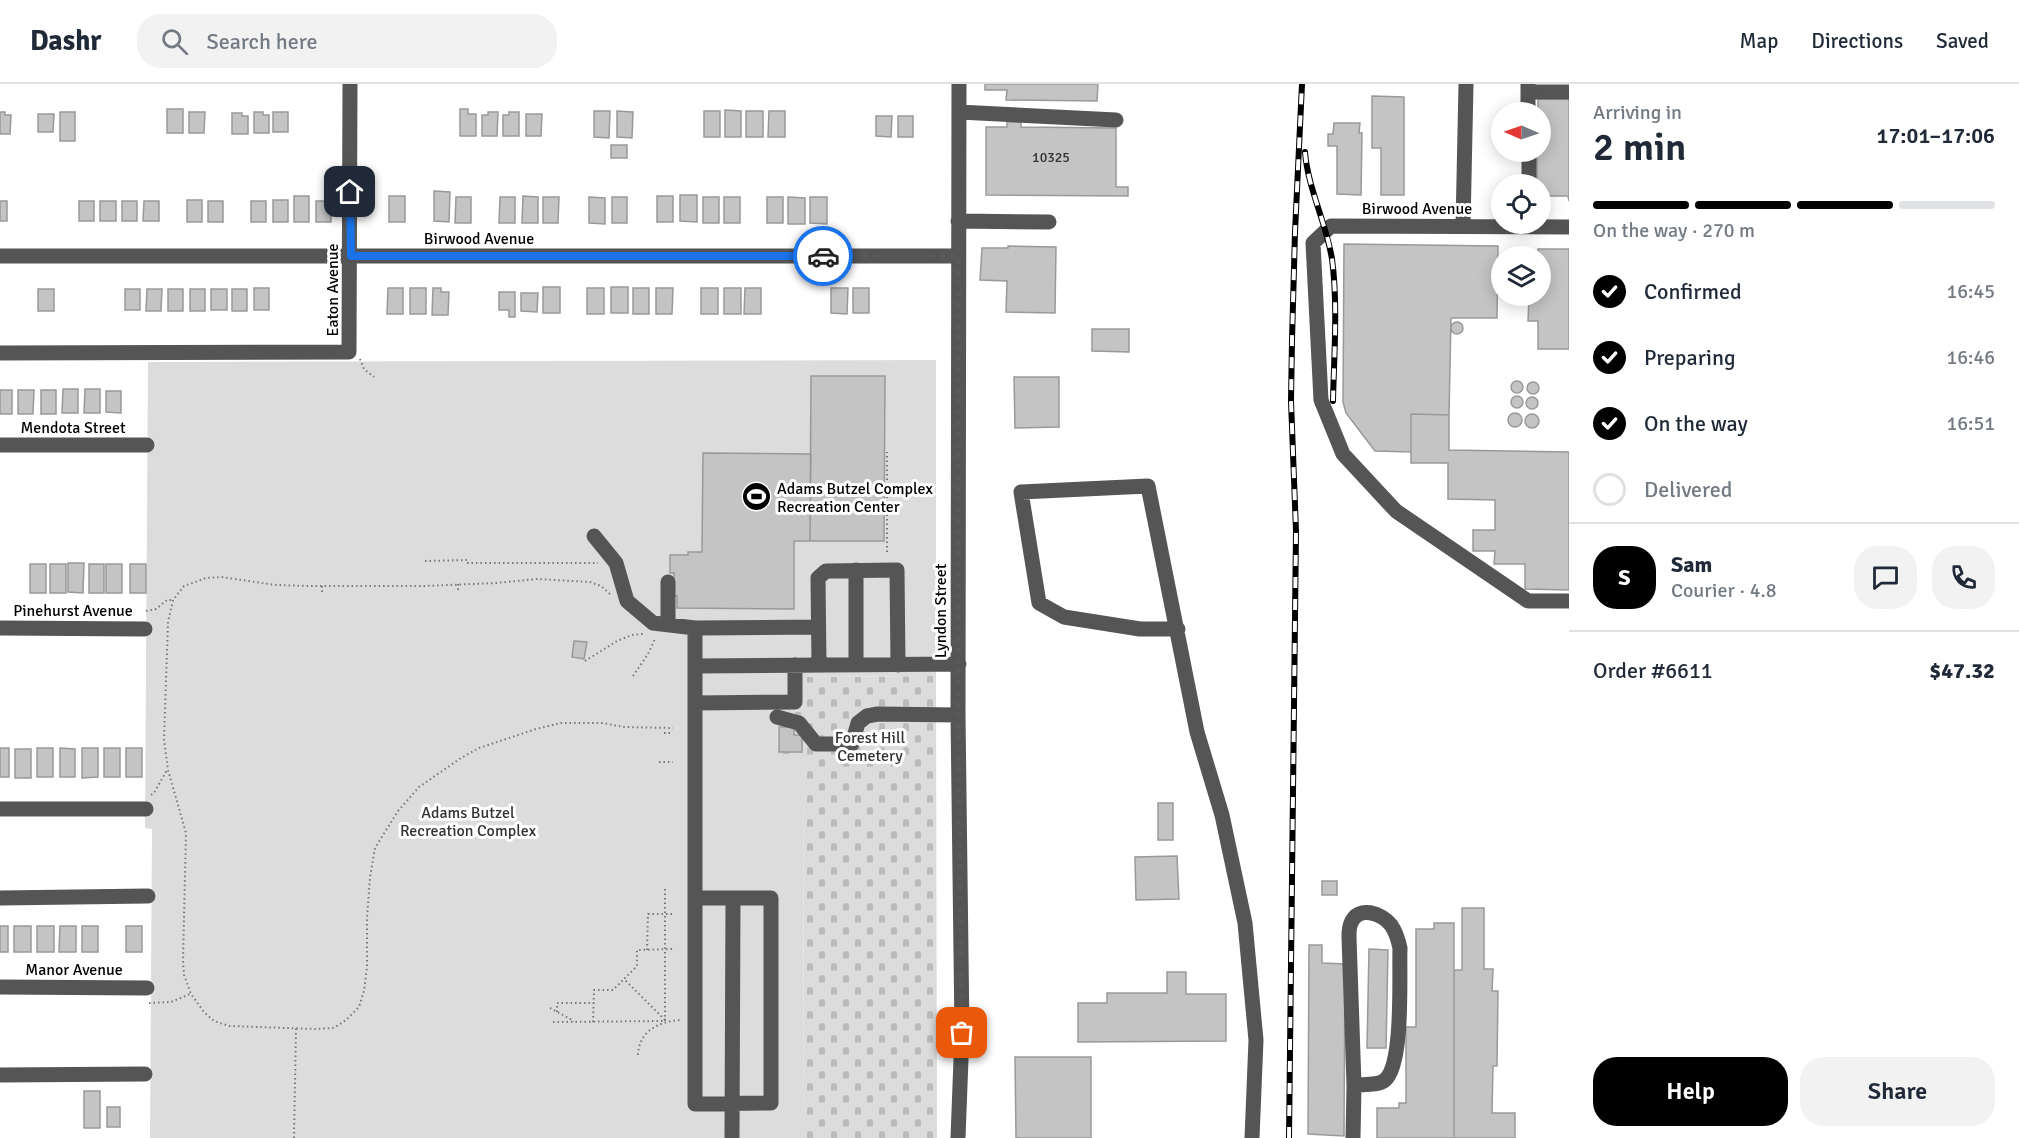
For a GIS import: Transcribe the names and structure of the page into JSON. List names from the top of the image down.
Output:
{
  "streets": {
    "street": [
      "Birwood Avenue",
      "Eaton Avenue",
      "Mendota Street",
      "Pinehurst Avenue",
      "Lyndon Street",
      "Manor Avenue"
    ]
  },
  "crossings": [
    ["Birwood Avenue", "Eaton Avenue"],
    ["Birwood Avenue", "Lyndon Street"]
  ],
  "parks": ["Forest Hill Cemetery", "Adams Butzel Recreation Complex"],
  "places": {
    "sports": ["Adams Butzel Complex Recreation Center"]
  },
  "house_numbers": ["10325"],
  "north": "left",
  "page": {
    "header": "Dashr",
    "search": "Search here",
    "nav": ["Map", "Directions", "Saved"],
    "heading": ["2 min", "Arriving in", "17:01–17:06"],
    "panel": [
      "Sam",
      "Courier · 4.8",
      "Order #6611",
      "$47.32"
    ],
    "bar": "On the way · 270 m",
    "list": [
      ["Confirmed", "16:45"],
      ["Preparing", "16:46"],
      ["On the way", "16:51"],
      "Delivered"
    ],
    "round": "S",
    "buttons": ["Help", "Share"]
  }
}
